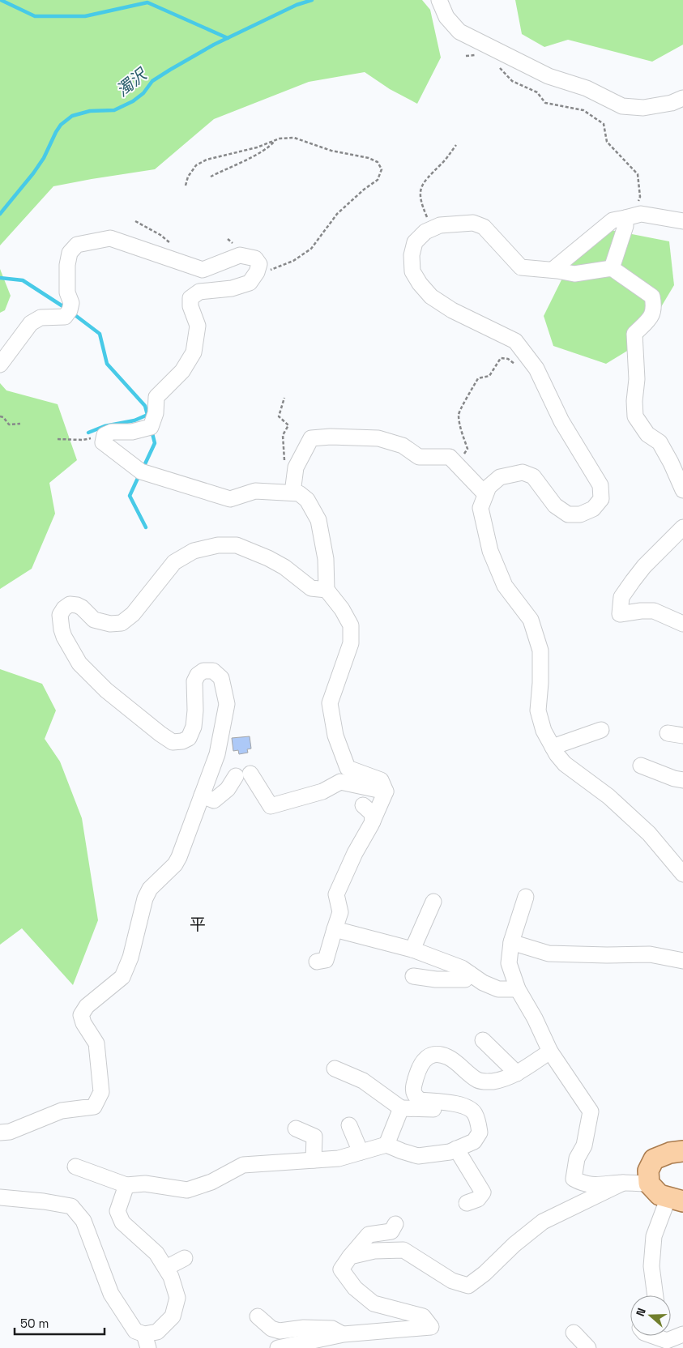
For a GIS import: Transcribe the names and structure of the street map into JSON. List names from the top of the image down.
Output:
{
  "districts": ["平"],
  "water": ["濁沢"],
  "scale_bar": "50 m",
  "north": "left"
}
